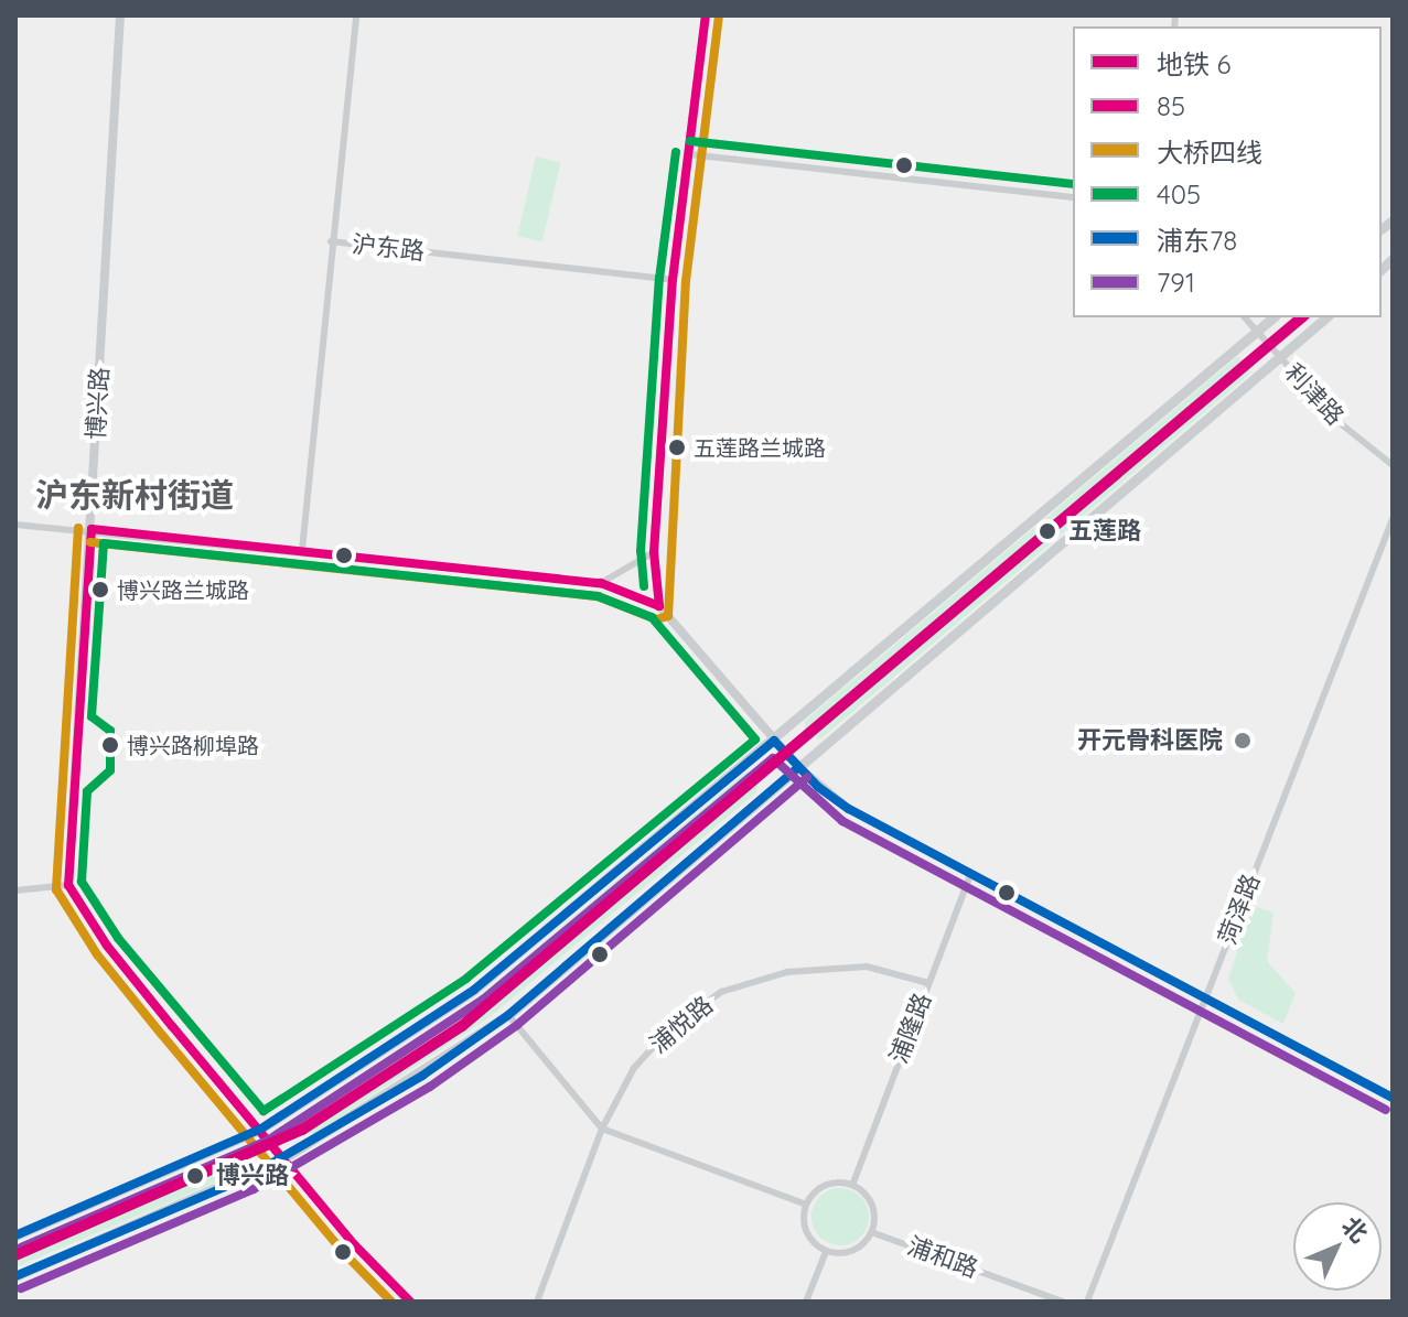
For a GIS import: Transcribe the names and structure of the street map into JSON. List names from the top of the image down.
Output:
{
  "streets": {
    "street": [
      "沪东路",
      "利津路",
      "博兴路",
      "菏泽路",
      "浦悦路",
      "浦隆路",
      "浦和路"
    ]
  },
  "crossings": [
    ["浦悦路", "浦隆路"],
    ["浦隆路", "浦和路"]
  ],
  "districts": ["沪东新村街道"],
  "places": [
    "五莲路兰城路",
    "五莲路",
    "博兴路兰城路",
    "开元骨科医院",
    "博兴路柳埠路",
    "博兴路"
  ],
  "lines": [
    "transit line 85",
    "transit line 大桥四线",
    "transit line 405",
    "metro line 6",
    "transit line 浦东78",
    "transit line 791"
  ],
  "legend": [
    "地铁 6",
    "85",
    "大桥四线",
    "405",
    "浦东78",
    "791"
  ],
  "north": "top right"
}
